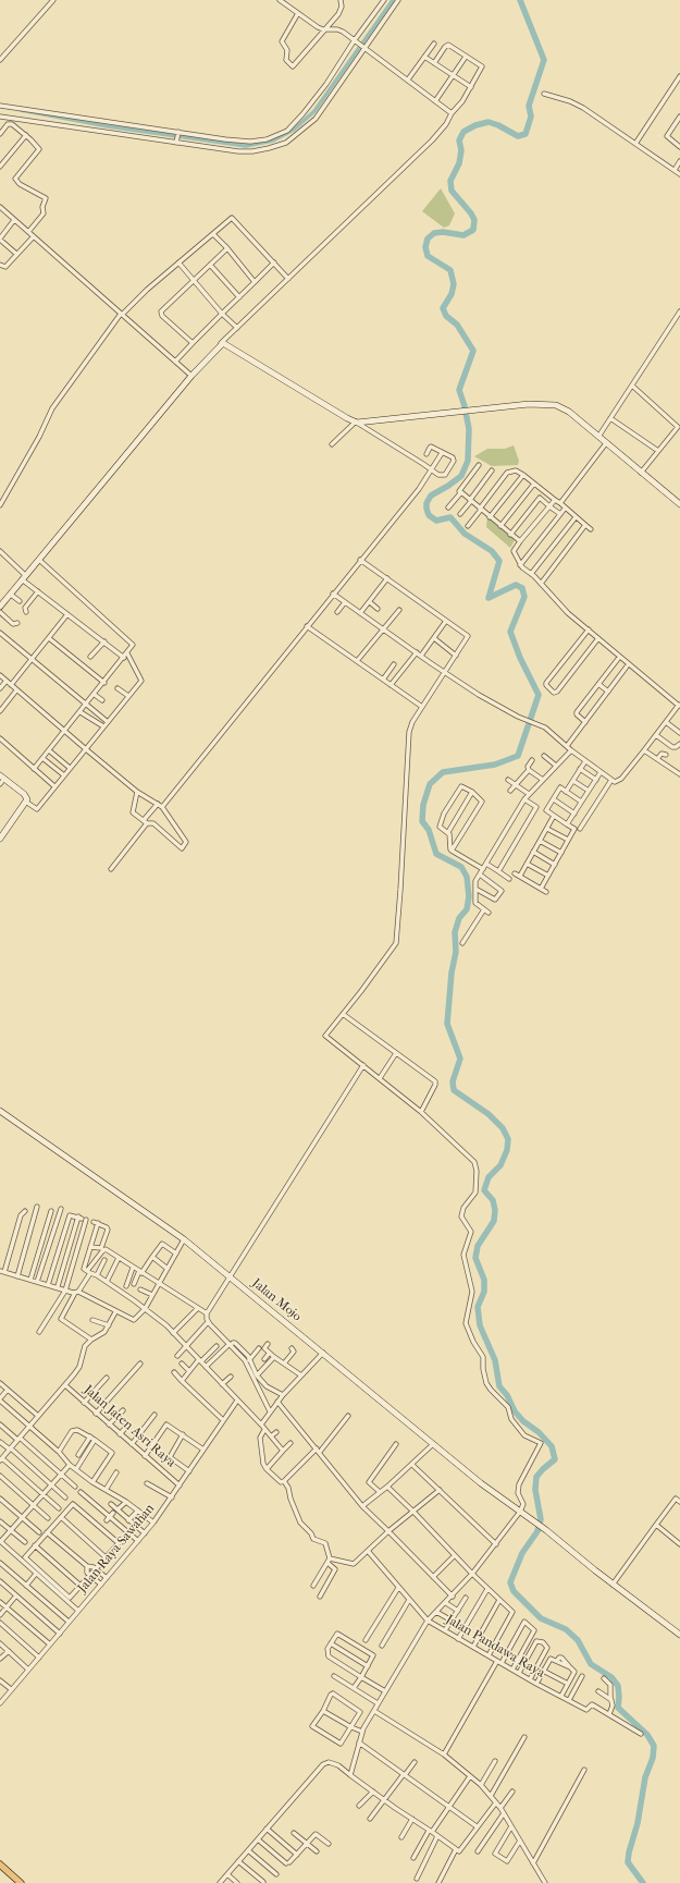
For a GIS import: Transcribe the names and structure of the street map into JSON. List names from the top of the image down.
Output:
{
  "streets": {
    "main road": ["Jalan Mojo"],
    "street": ["Jalan Jaten Asri Raya", "Jalan Raya Sawahan", "Jalan Pandawa Raya"]
  },
  "crossings": [
    ["Jalan Mojo", "Jalan Pandawa Raya"],
    ["Jalan Jaten Asri Raya", "Jalan Raya Sawahan"]
  ]
}
